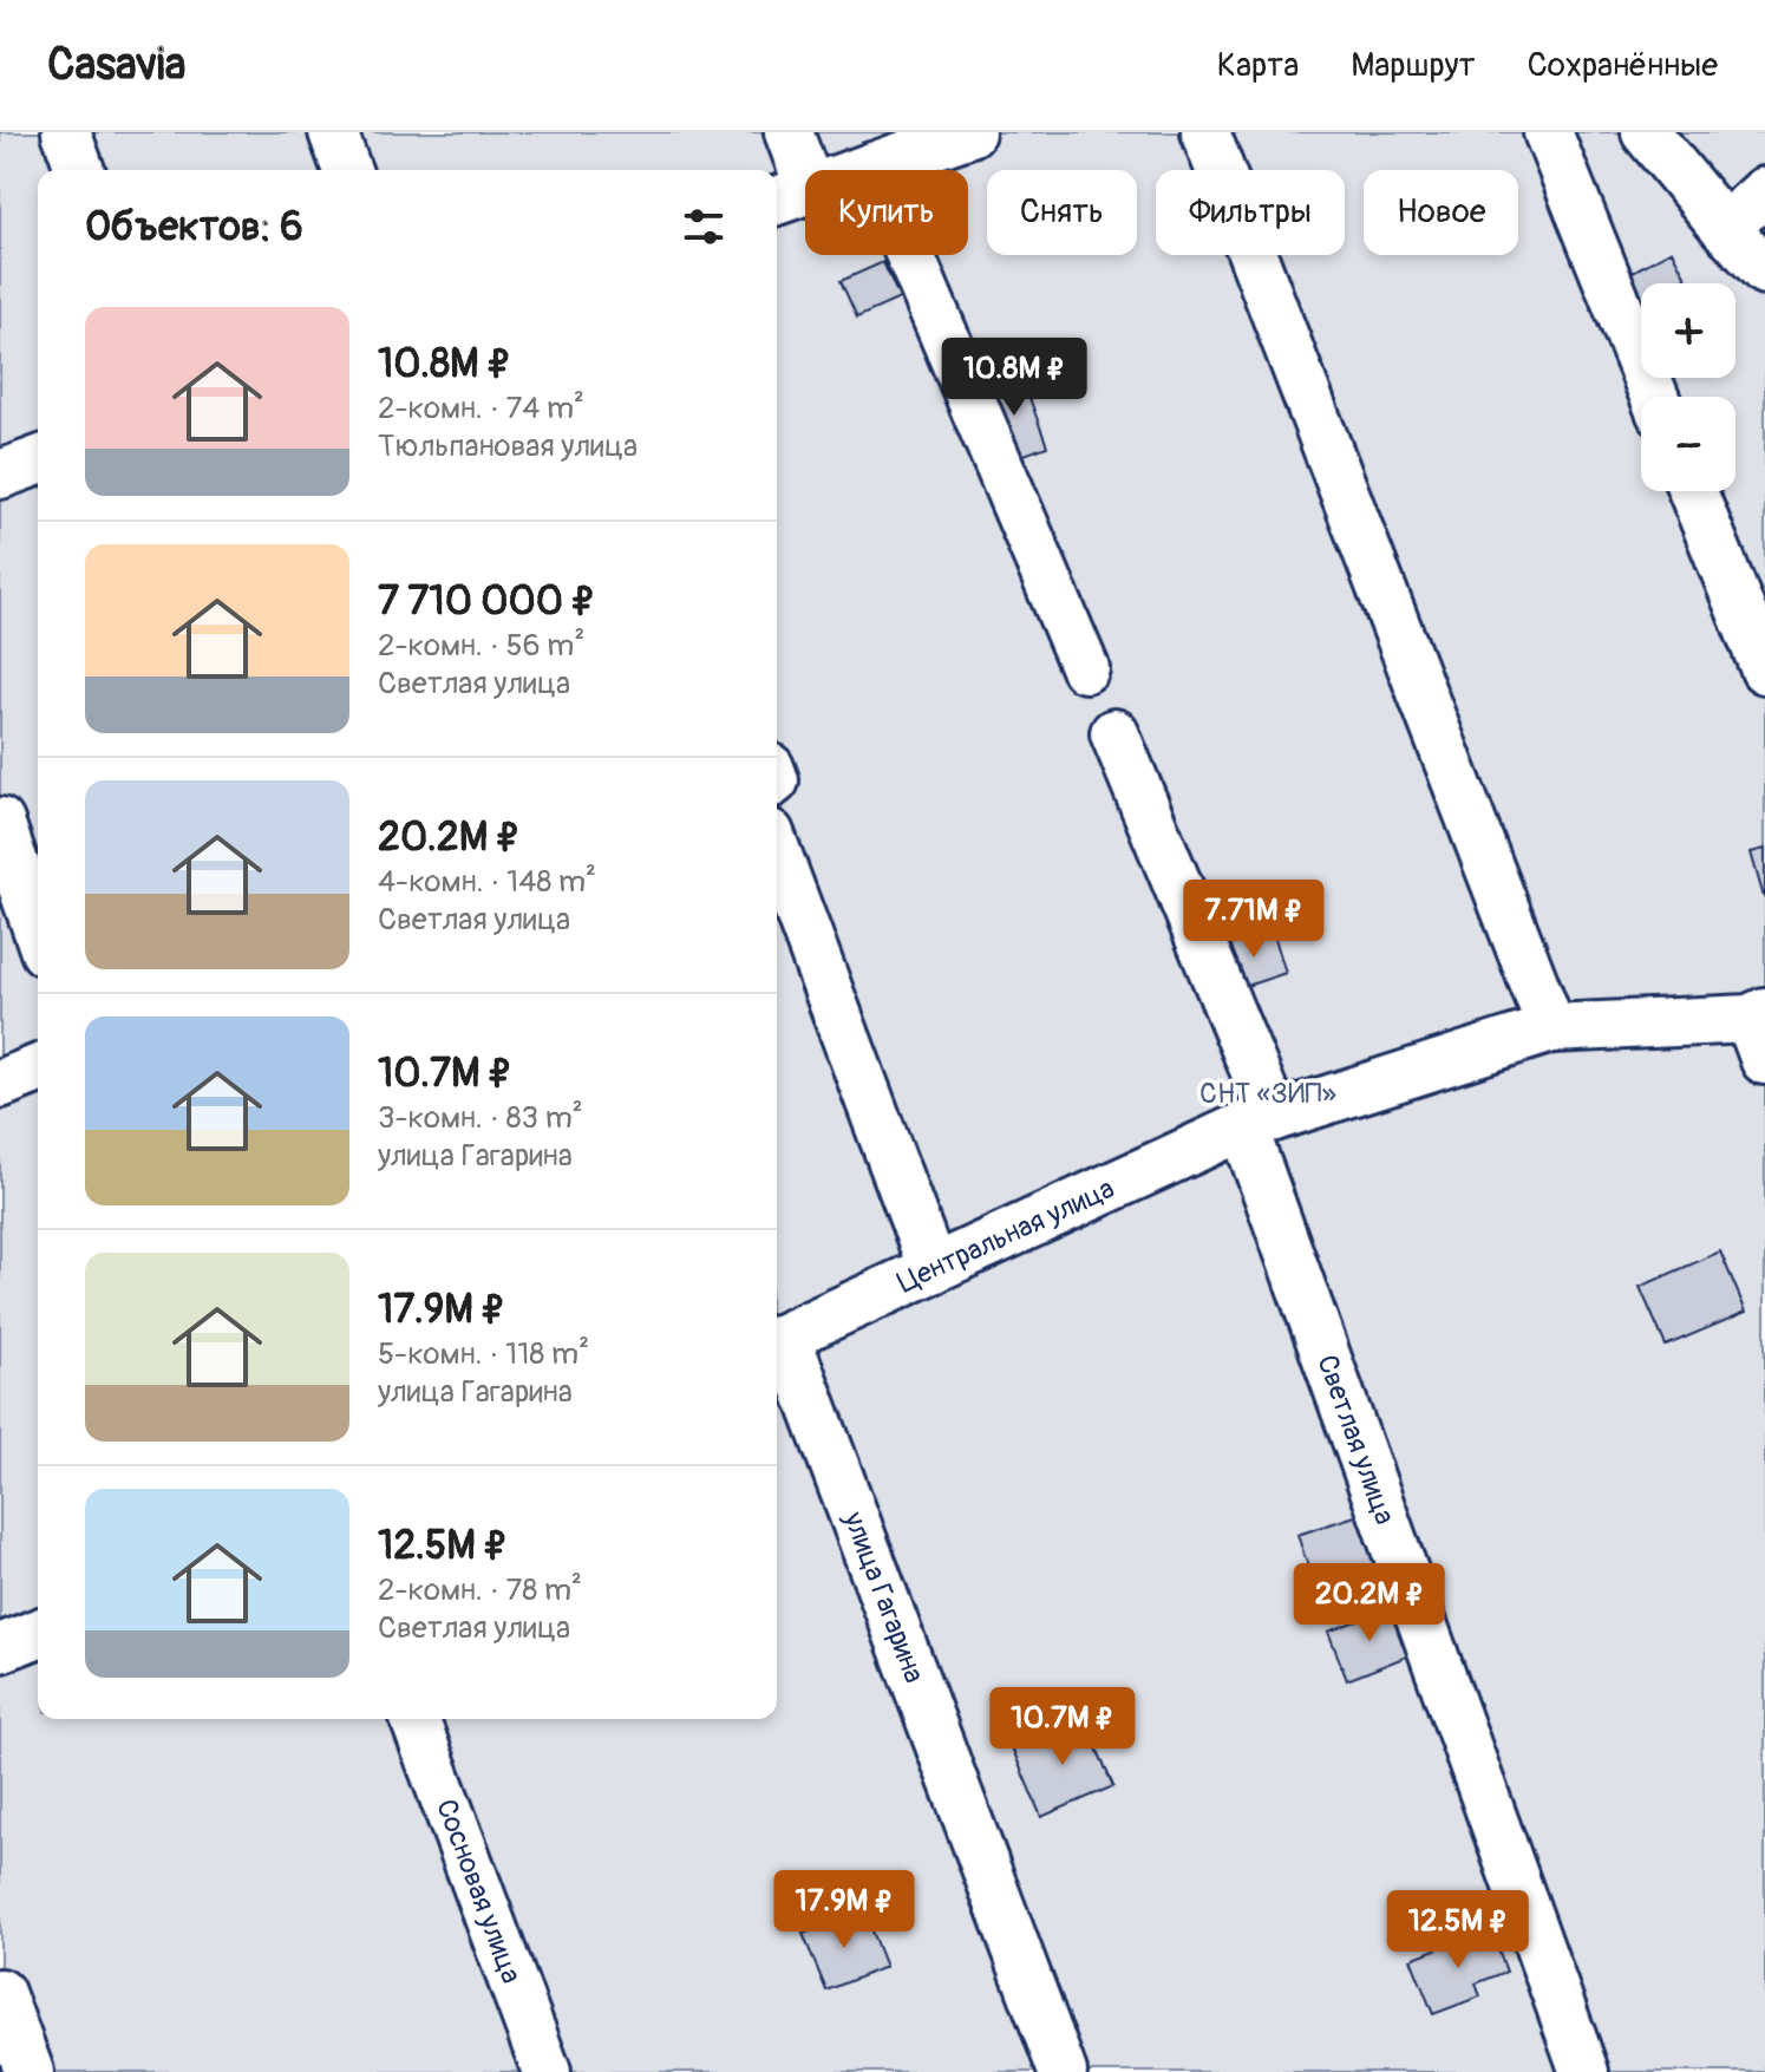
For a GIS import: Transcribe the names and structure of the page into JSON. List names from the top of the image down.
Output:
{
  "streets": {
    "street": [
      "Центральная улица",
      "Светлая улица",
      "улица Гагарина",
      "Сосновая улица"
    ]
  },
  "crossings": [
    ["Центральная улица", "Светлая улица"],
    ["Центральная улица", "улица Гагарина"]
  ],
  "parks": ["СНТ «ЗИП»"],
  "page": {
    "header": "Casavia",
    "nav": ["Карта", "Маршрут", "Сохранённые"],
    "chip": [
      "Купить",
      "Снять",
      "Фильтры",
      "Новое"
    ],
    "heading": "Объектов: 6",
    "map_buttons": ["+", "−"],
    "list": [
      {
        "name": "10.8M ₽",
        "note": "2-комн. · 74 m² · Тюльпановая улица"
      },
      {
        "name": "7 710 000 ₽",
        "note": "2-комн. · 56 m² · Светлая улица"
      },
      {
        "name": "20.2M ₽",
        "note": "4-комн. · 148 m² · Светлая улица"
      },
      {
        "name": "10.7M ₽",
        "note": "3-комн. · 83 m² · улица Гагарина"
      },
      {
        "name": "17.9M ₽",
        "note": "5-комн. · 118 m² · улица Гагарина"
      },
      {
        "name": "12.5M ₽",
        "note": "2-комн. · 78 m² · Светлая улица"
      }
    ],
    "price": [
      "10.8M ₽",
      "7.71M ₽",
      "20.2M ₽",
      "10.7M ₽",
      "17.9M ₽",
      "12.5M ₽"
    ]
  }
}
